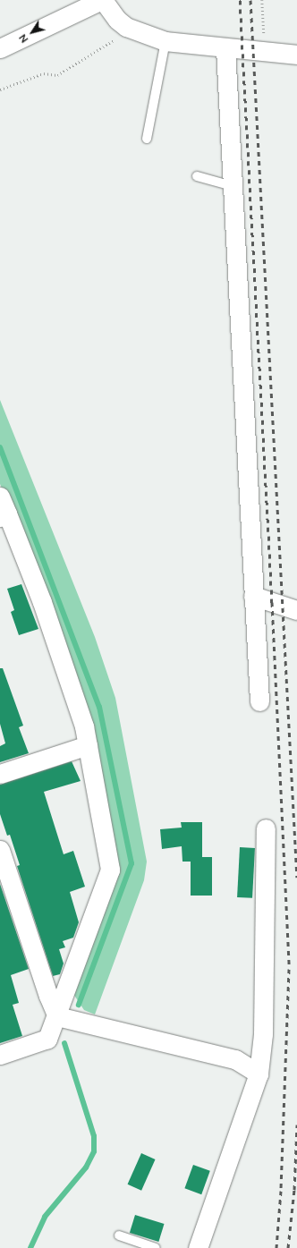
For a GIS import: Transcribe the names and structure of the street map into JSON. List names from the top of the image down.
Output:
{
  "north": "bottom left"
}
